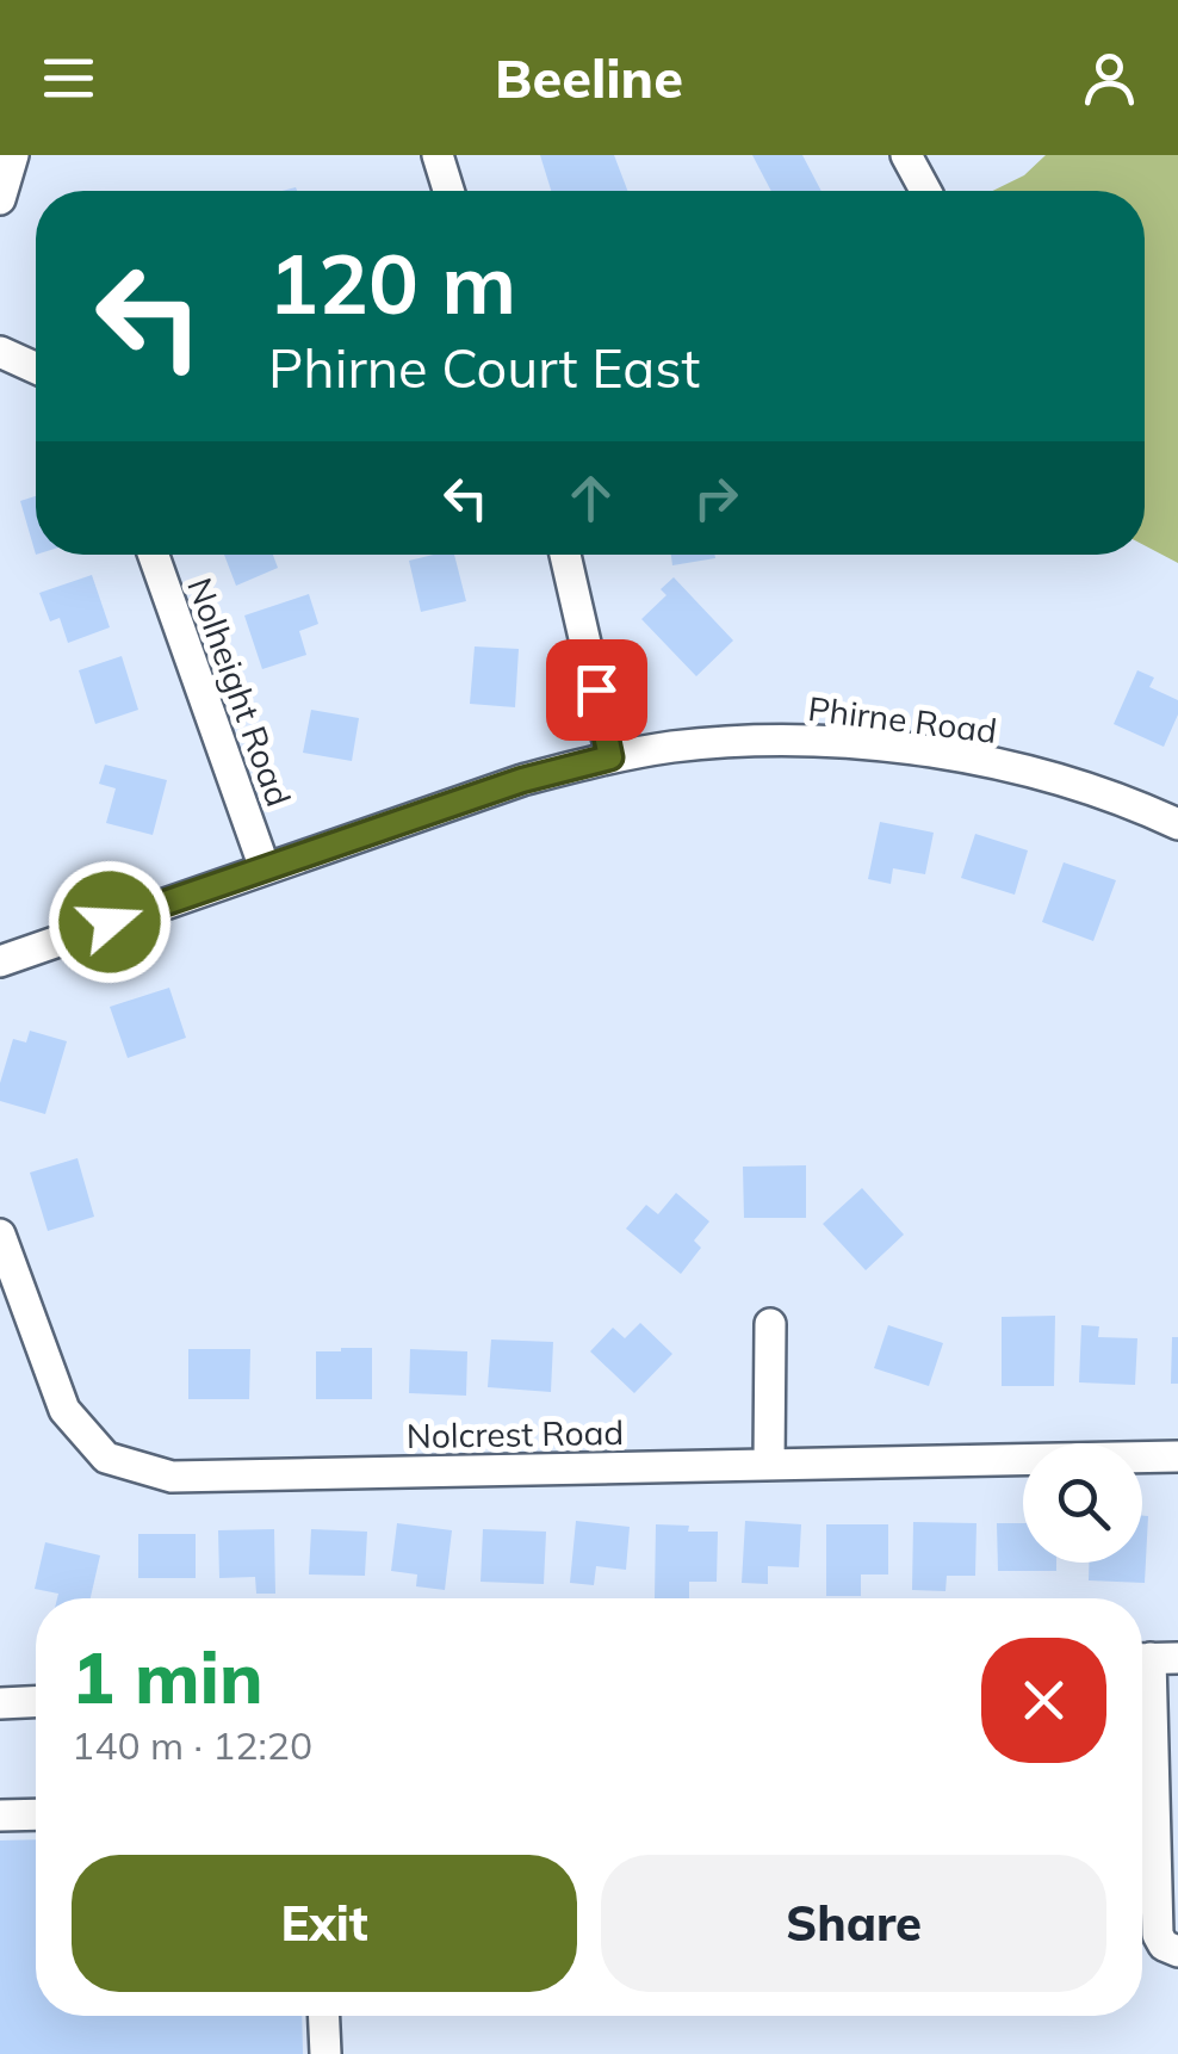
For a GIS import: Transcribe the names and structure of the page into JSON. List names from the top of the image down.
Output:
{
  "streets": {
    "street": ["Nolheight Road", "Phirne Road", "Nolcrest Road"]
  },
  "crossings": [
    ["Nolheight Road", "Phirne Road"]
  ],
  "page": {
    "header": "Beeline",
    "turn": ["120 m", "Phirne Court East"],
    "heading": ["1 min", "140 m · 12:20"],
    "buttons": ["Exit", "Share"]
  }
}
